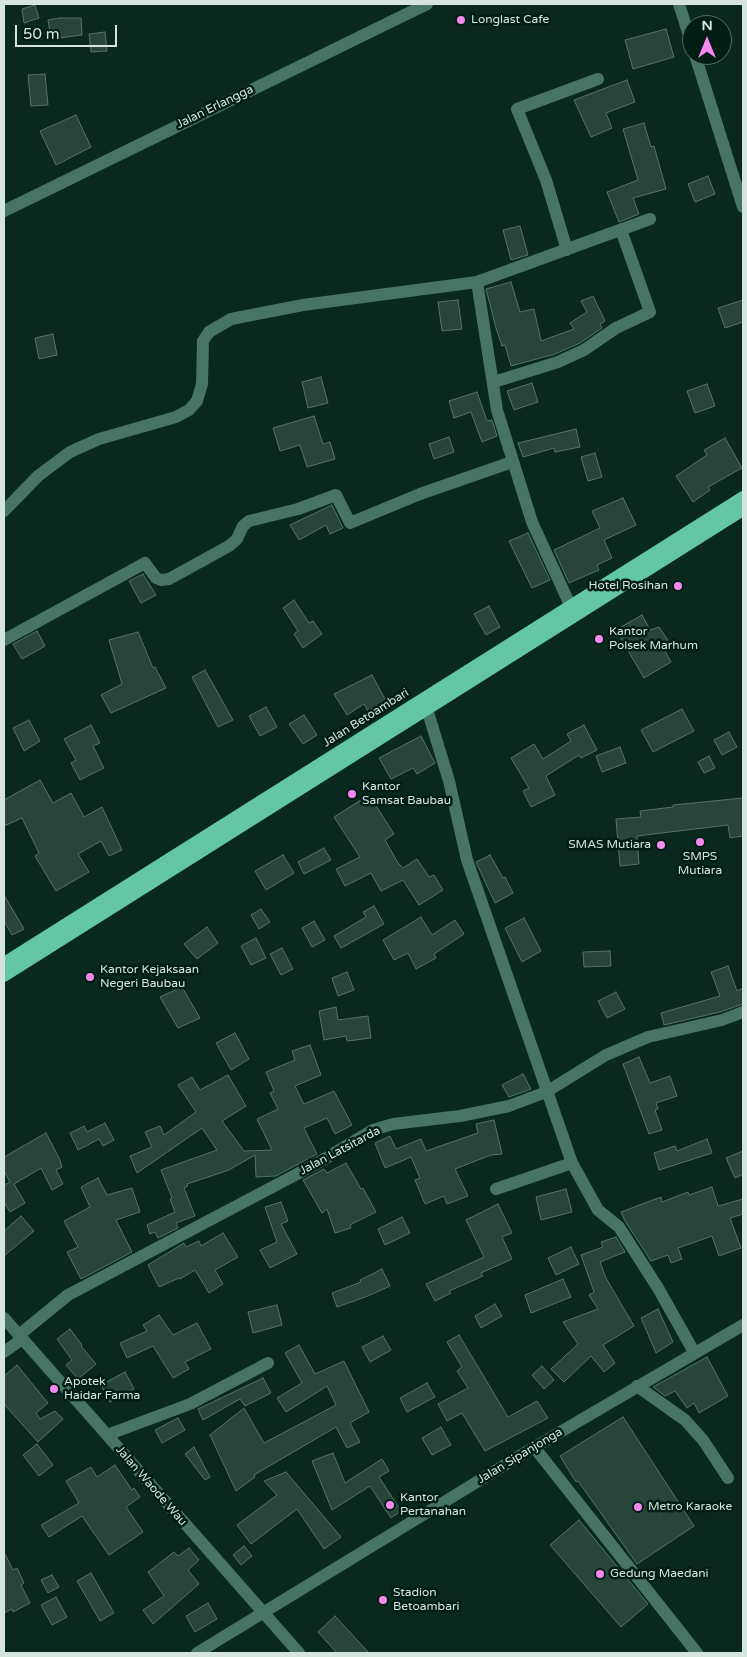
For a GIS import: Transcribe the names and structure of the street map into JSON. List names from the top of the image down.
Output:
{
  "streets": {
    "main road": ["Jalan Betoambari"],
    "street": [
      "Jalan Erlangga",
      "Jalan Latsitarda",
      "Jalan Sipanjonga",
      "Jalan Waode Wau"
    ]
  },
  "crossings": [
    ["Jalan Latsitarda", "Jalan Waode Wau"],
    ["Jalan Sipanjonga", "Jalan Waode Wau"]
  ],
  "places": [
    "Longlast Cafe",
    "Hotel Rosihan",
    "Kantor Polsek Marhum",
    "Kantor Samsat Baubau",
    "SMPS Mutiara",
    "SMAS Mutiara",
    "Kantor Kejaksaan Negeri Baubau",
    "Apotek Haidar Farma",
    "Kantor Pertanahan",
    "Metro Karaoke",
    "Gedung Maedani",
    "Stadion Betoambari"
  ],
  "scale_bar": "50 m",
  "north": "top"
}
